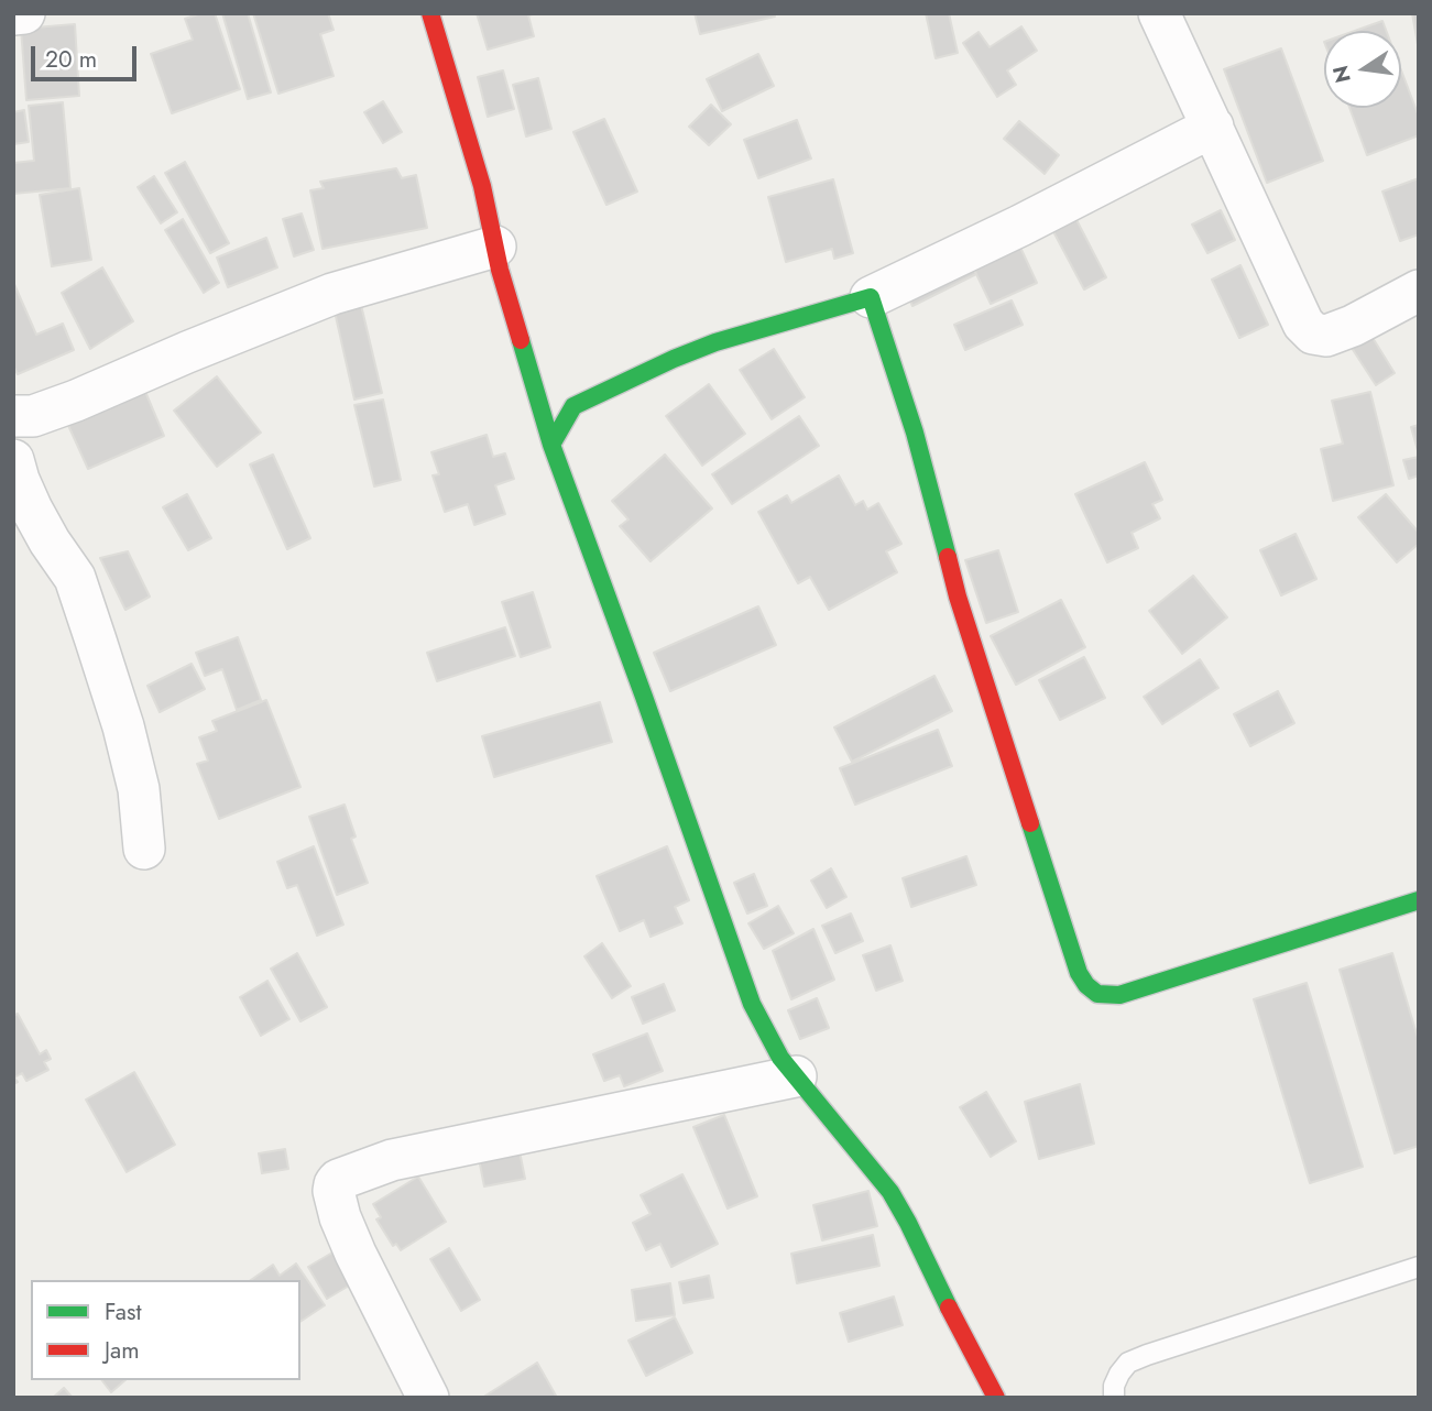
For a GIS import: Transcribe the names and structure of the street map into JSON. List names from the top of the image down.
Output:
{
  "legend": ["Fast", "Jam"],
  "scale_bar": "20 m",
  "north": "left"
}
